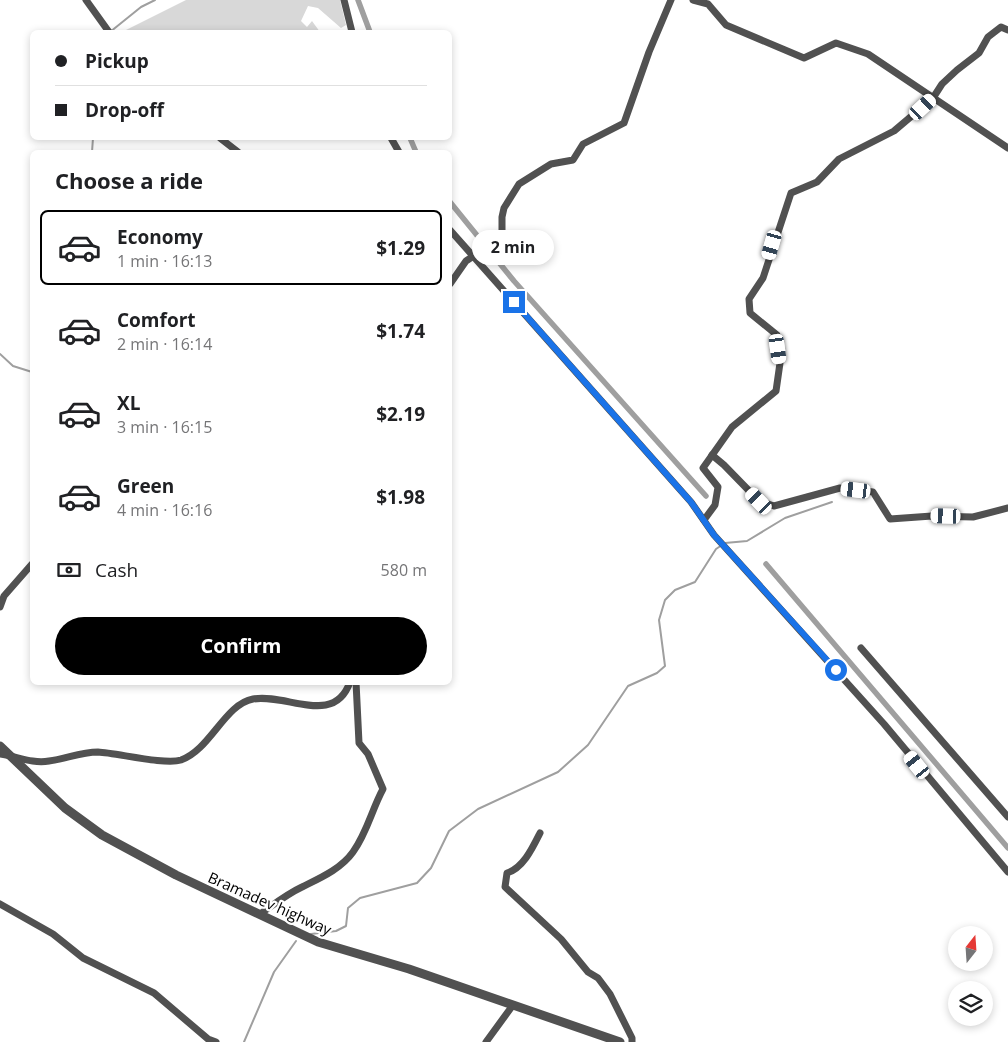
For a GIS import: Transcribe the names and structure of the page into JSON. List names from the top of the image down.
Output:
{
  "streets": {
    "street": ["Bramadev highway"]
  },
  "north": "top",
  "page": {
    "banner": ["Pickup", "Drop-off"],
    "heading": "Choose a ride",
    "list": [
      {
        "name": "Economy",
        "note": "1 min · 16:13",
        "value": "$1.29"
      },
      {
        "name": "Comfort",
        "note": "2 min · 16:14",
        "value": "$1.74"
      },
      {
        "name": "XL",
        "note": "3 min · 16:15",
        "value": "$2.19"
      },
      {
        "name": "Green",
        "note": "4 min · 16:16",
        "value": "$1.98"
      }
    ],
    "bubble": "2 min",
    "pay": ["Cash", "580 m"],
    "buttons": "Confirm"
  }
}
